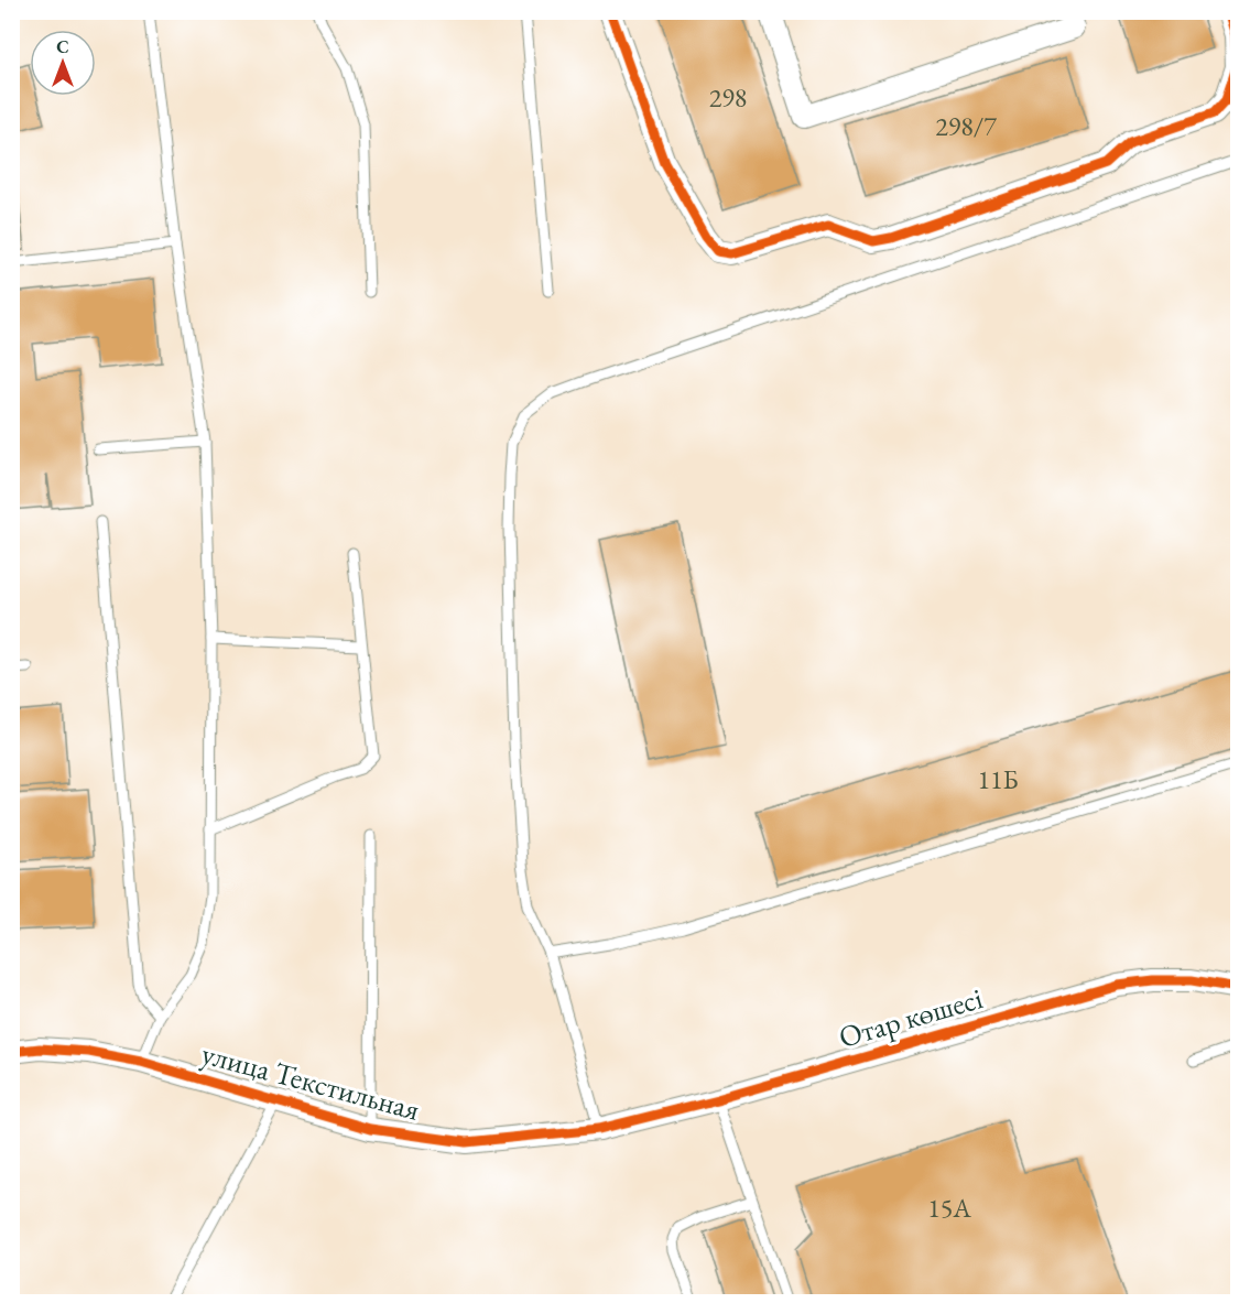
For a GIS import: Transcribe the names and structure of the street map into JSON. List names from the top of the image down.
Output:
{
  "streets": {
    "street": ["Отар көшесі", "улица Текстильная"]
  },
  "crossings": [
    ["Отар көшесі", "улица Текстильная"]
  ],
  "house_numbers": [
    "298",
    "298/7",
    "11Б",
    "15А"
  ],
  "north": "top"
}
